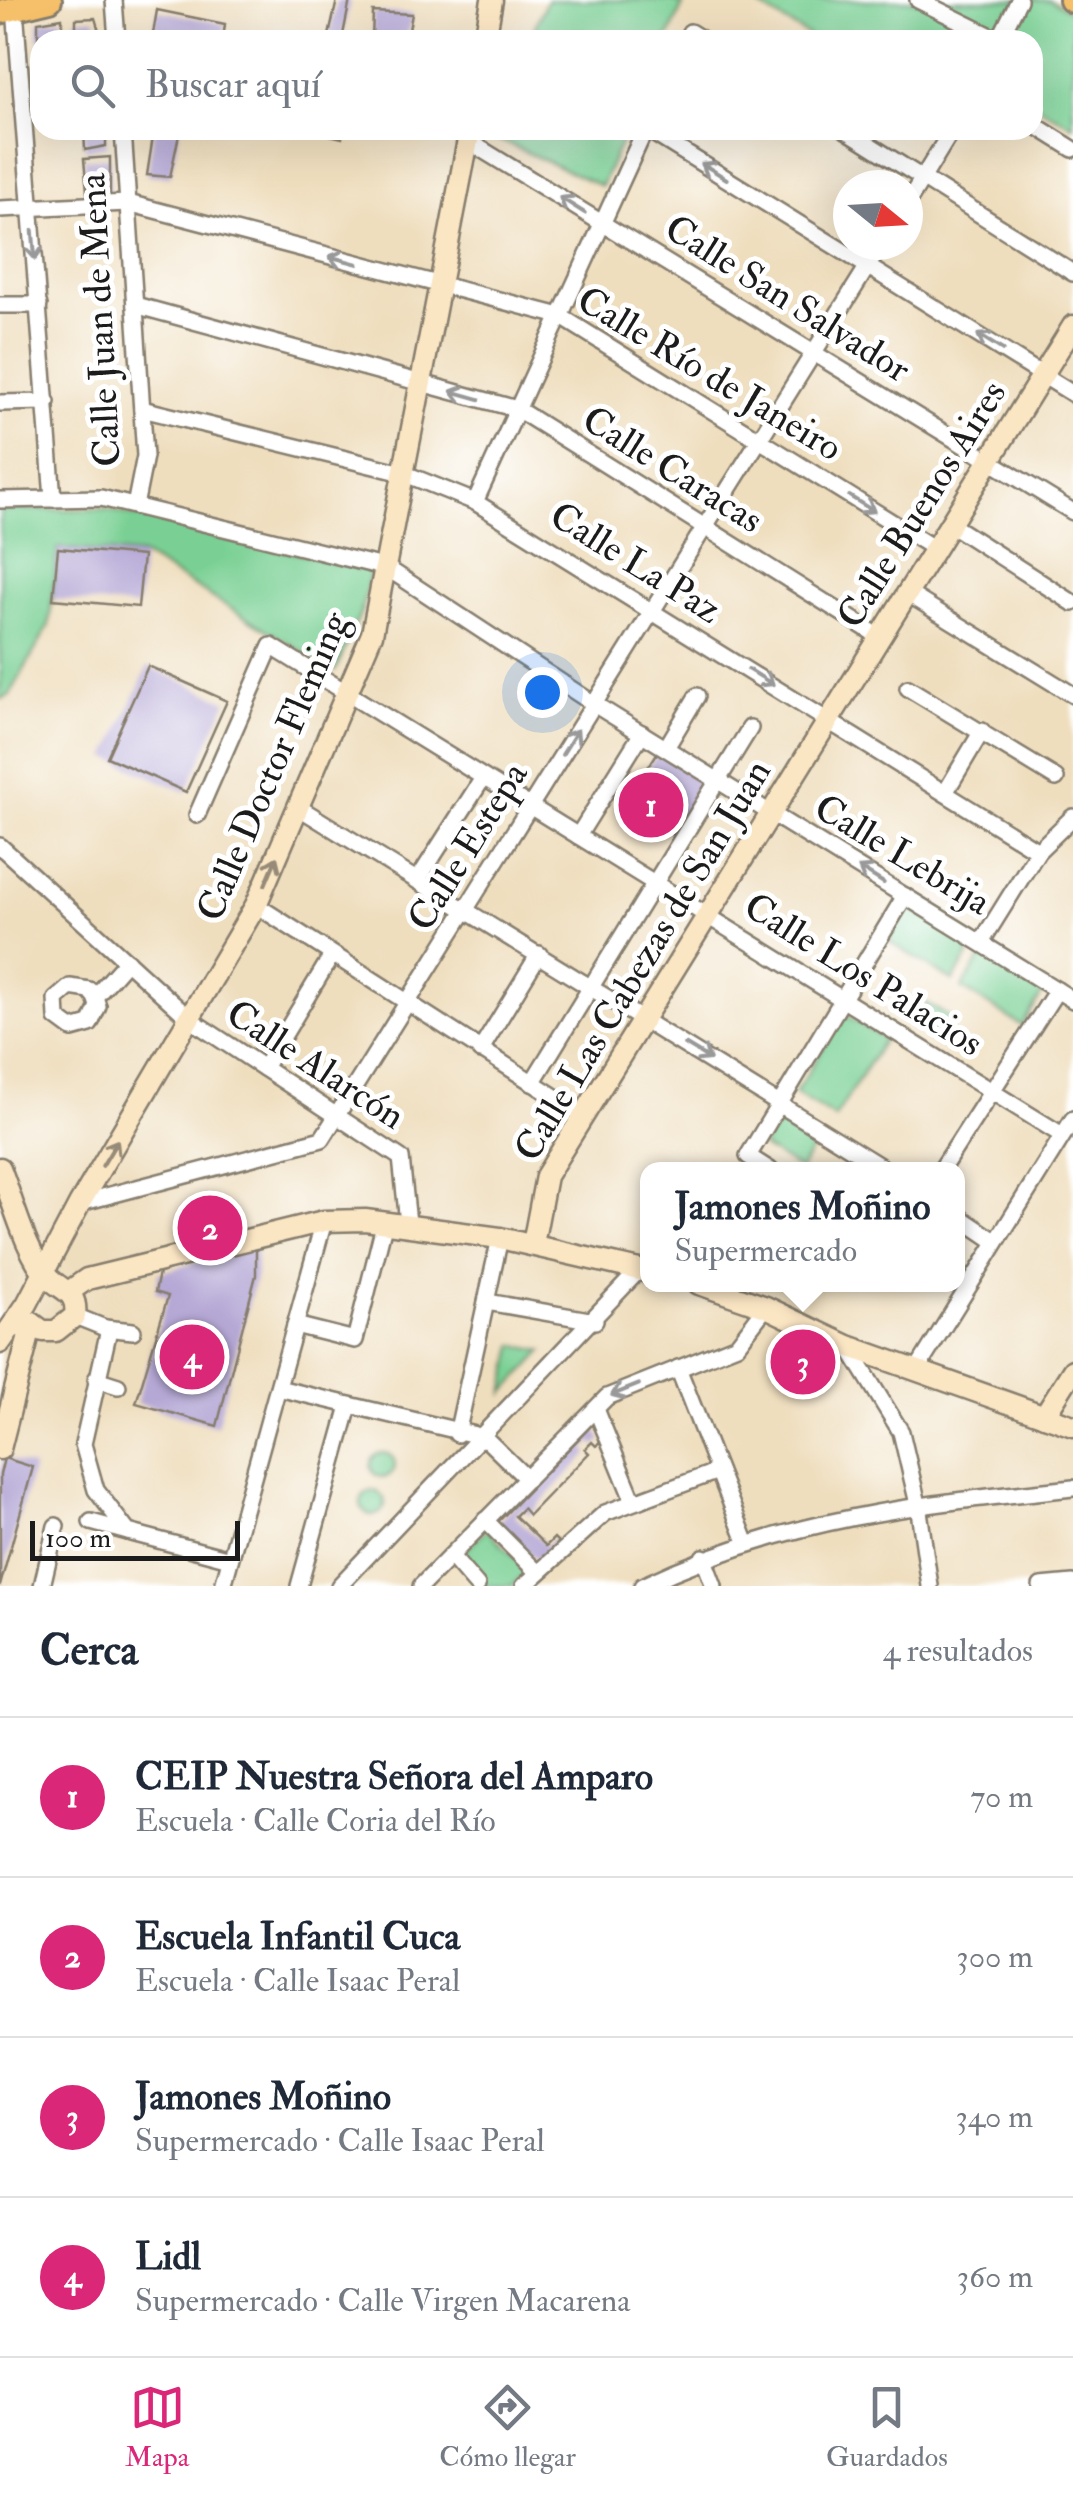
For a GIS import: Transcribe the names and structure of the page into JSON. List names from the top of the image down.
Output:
{
  "streets": {
    "main road": ["Calle Buenos Aires", "Calle Doctor Fleming", "Calle Las Cabezas de San Juan"],
    "street": [
      "Calle San Salvador",
      "Calle Juan de Mena",
      "Calle Río de Janeiro",
      "Calle Caracas",
      "Calle La Paz",
      "Calle Estepa",
      "Calle Lebrija",
      "Calle Los Palacios",
      "Calle Alarcón"
    ]
  },
  "crossings": [
    ["Calle San Salvador", "Calle Buenos Aires"],
    ["Calle San Salvador", "Calle Estepa"],
    ["Calle Juan de Mena", "Calle Río de Janeiro"],
    ["Calle Juan de Mena", "Calle Caracas"],
    ["Calle Juan de Mena", "Calle La Paz"],
    ["Calle Juan de Mena", "Calle Lebrija"],
    ["Calle Río de Janeiro", "Calle Buenos Aires"],
    ["Calle Río de Janeiro", "Calle Doctor Fleming"],
    ["Calle Río de Janeiro", "Calle Estepa"],
    ["Calle Caracas", "Calle Buenos Aires"],
    ["Calle Caracas", "Calle Doctor Fleming"],
    ["Calle Caracas", "Calle Estepa"],
    ["Calle Buenos Aires", "Calle La Paz"],
    ["Calle Buenos Aires", "Calle Las Cabezas de San Juan"],
    ["Calle La Paz", "Calle Doctor Fleming"],
    ["Calle La Paz", "Calle Estepa"],
    ["Calle La Paz", "Calle Las Cabezas de San Juan"],
    ["Calle Doctor Fleming", "Calle Estepa"],
    ["Calle Doctor Fleming", "Calle Lebrija"],
    ["Calle Doctor Fleming", "Calle Los Palacios"],
    ["Calle Doctor Fleming", "Calle Alarcón"],
    ["Calle Estepa", "Calle Lebrija"],
    ["Calle Estepa", "Calle Los Palacios"],
    ["Calle Estepa", "Calle Alarcón"],
    ["Calle Lebrija", "Calle Las Cabezas de San Juan"],
    ["Calle Las Cabezas de San Juan", "Calle Los Palacios"]
  ],
  "scale_bar": "100 m",
  "north": "right",
  "page": {
    "search": "Buscar aquí",
    "pins": [
      "1",
      "2",
      "4",
      "3"
    ],
    "popup": ["Jamones Moñino", "Supermercado"],
    "scale": "100 m",
    "heading": ["Cerca", "4 resultados"],
    "list": [
      {
        "mark": "1",
        "name": "CEIP Nuestra Señora del Amparo",
        "note": "Escuela · Calle Coria del Río",
        "value": "70 m"
      },
      {
        "mark": "2",
        "name": "Escuela Infantil Cuca",
        "note": "Escuela · Calle Isaac Peral",
        "value": "300 m"
      },
      {
        "mark": "3",
        "name": "Jamones Moñino",
        "note": "Supermercado · Calle Isaac Peral",
        "value": "340 m"
      },
      {
        "mark": "4",
        "name": "Lidl",
        "note": "Supermercado · Calle Virgen Macarena",
        "value": "360 m"
      }
    ],
    "nav": ["Mapa", "Cómo llegar", "Guardados"]
  }
}
